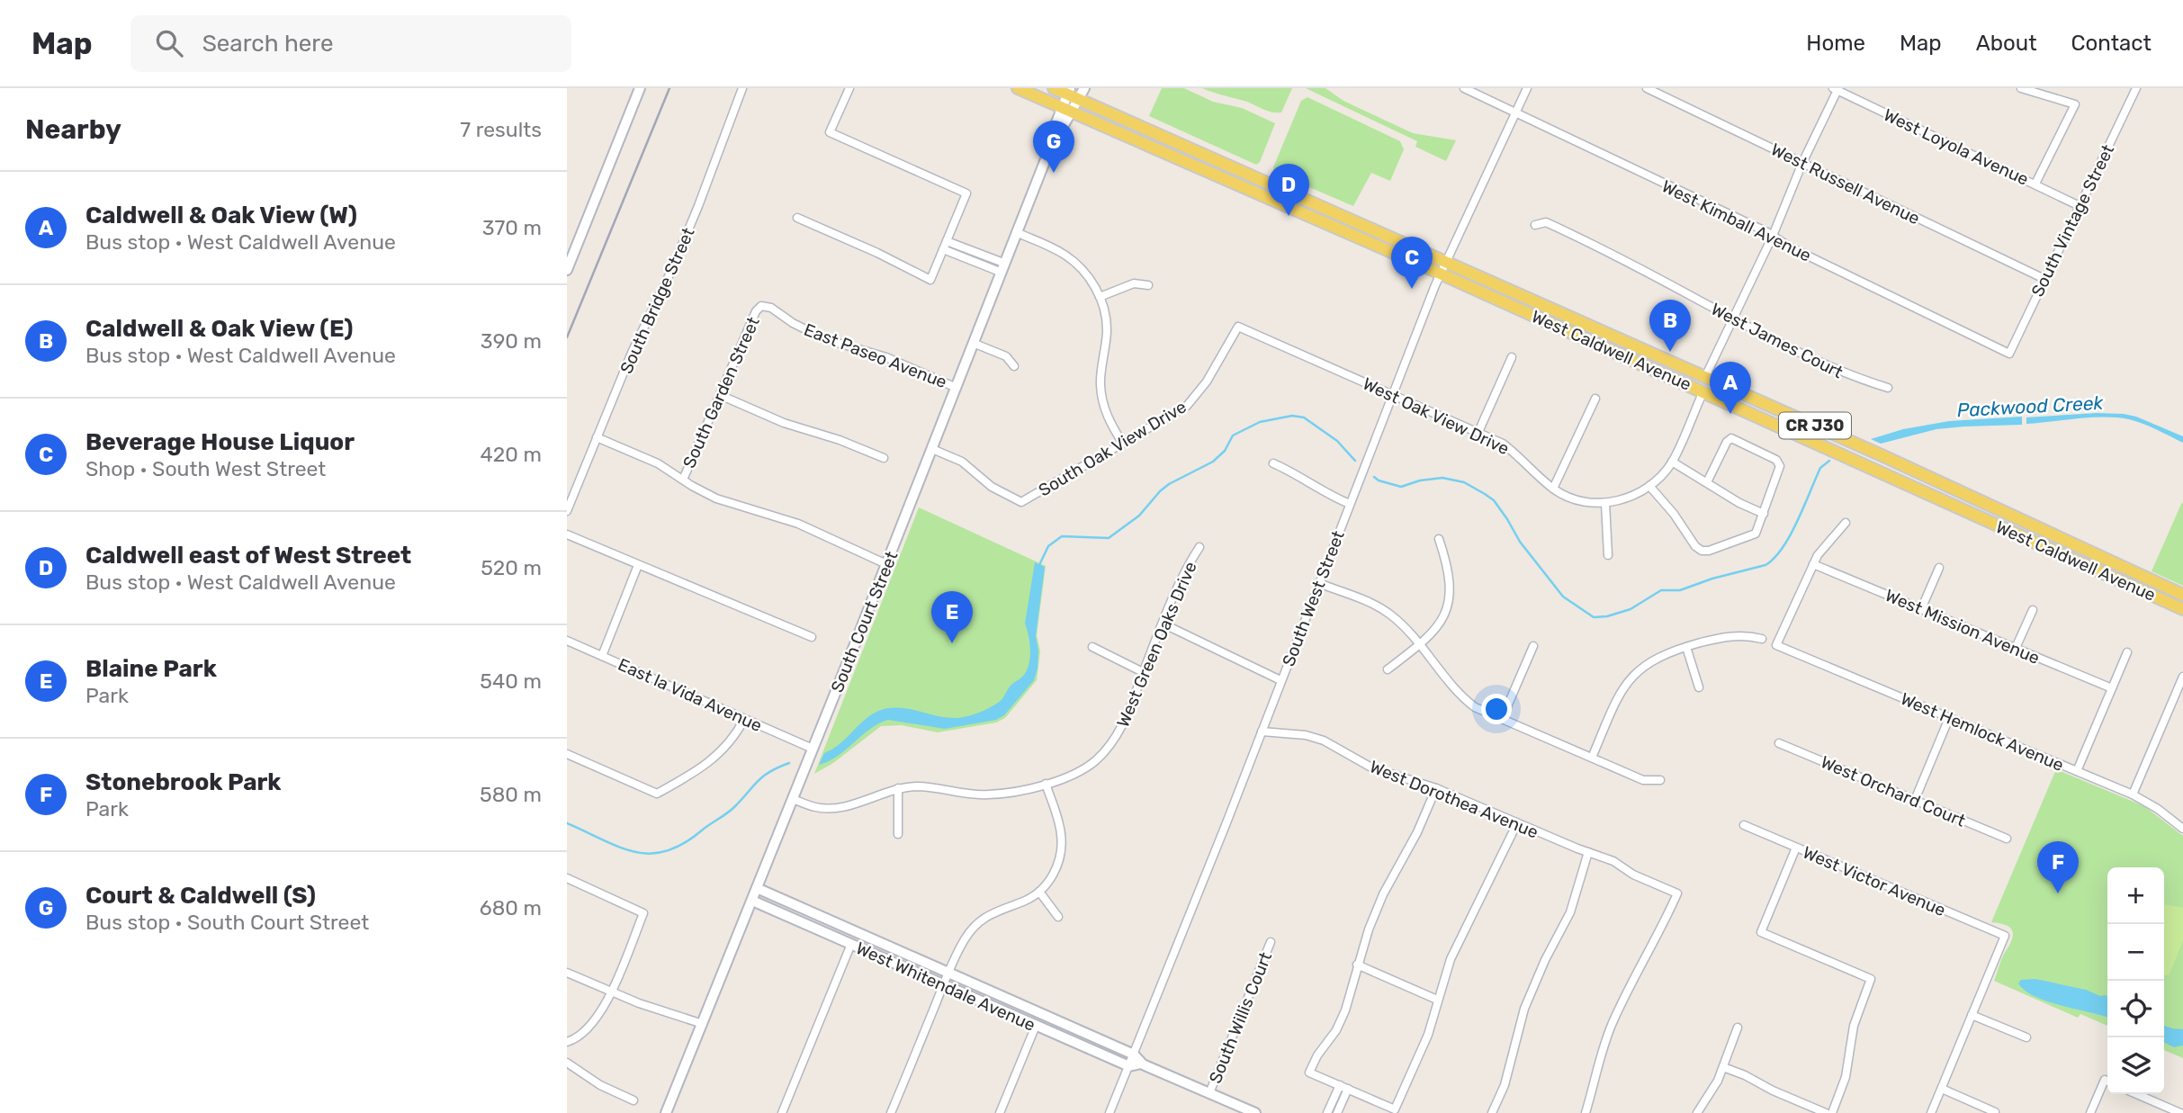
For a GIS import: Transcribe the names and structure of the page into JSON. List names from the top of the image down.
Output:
{
  "streets": {
    "main road": ["West Caldwell Avenue", "CR J30"],
    "street": [
      "West Loyola Avenue",
      "West Russell Avenue",
      "West Kimball Avenue",
      "South Vintage Street",
      "South Bridge Street",
      "West James Court",
      "East Paseo Avenue",
      "South Garden Street",
      "West Oak View Drive",
      "South Oak View Drive",
      "South West Street",
      "South Court Street",
      "West Mission Avenue",
      "West Green Oaks Drive",
      "East la Vida Avenue",
      "West Hemlock Avenue",
      "West Orchard Court",
      "West Dorothea Avenue",
      "West Victor Avenue",
      "West Whitendale Avenue",
      "South Willis Court"
    ]
  },
  "crossings": [
    ["West Loyola Avenue", "South Vintage Street"],
    ["West Russell Avenue", "South Vintage Street"],
    ["West Kimball Avenue", "South Vintage Street"],
    ["West Kimball Avenue", "South West Street"],
    ["West Caldwell Avenue", "CR J30"],
    ["West Caldwell Avenue", "South West Street"],
    ["West Caldwell Avenue", "South Court Street"],
    ["East Paseo Avenue", "South Garden Street"],
    ["East Paseo Avenue", "South Court Street"],
    ["West Oak View Drive", "South Oak View Drive"],
    ["West Oak View Drive", "South West Street"],
    ["CR J30", "South Court Street"],
    ["South Oak View Drive", "South Court Street"],
    ["South West Street", "West Dorothea Avenue"],
    ["South West Street", "West Whitendale Avenue"],
    ["South Court Street", "West Green Oaks Drive"],
    ["South Court Street", "East la Vida Avenue"],
    ["South Court Street", "West Whitendale Avenue"],
    ["West Mission Avenue", "West Hemlock Avenue"]
  ],
  "water": ["Packwood Creek"],
  "page": {
    "header": "Map",
    "search": "Search here",
    "nav": [
      "Home",
      "Map",
      "About",
      "Contact"
    ],
    "heading": ["Nearby", "7 results"],
    "pins": [
      "G",
      "D",
      "C",
      "B",
      "A",
      "E",
      "F"
    ],
    "list": [
      {
        "mark": "A",
        "name": "Caldwell & Oak View (W)",
        "note": "Bus stop · West Caldwell Avenue",
        "value": "370 m"
      },
      {
        "mark": "B",
        "name": "Caldwell & Oak View (E)",
        "note": "Bus stop · West Caldwell Avenue",
        "value": "390 m"
      },
      {
        "mark": "C",
        "name": "Beverage House Liquor",
        "note": "Shop · South West Street",
        "value": "420 m"
      },
      {
        "mark": "D",
        "name": "Caldwell east of West Street",
        "note": "Bus stop · West Caldwell Avenue",
        "value": "520 m"
      },
      {
        "mark": "E",
        "name": "Blaine Park",
        "note": "Park",
        "value": "540 m"
      },
      {
        "mark": "F",
        "name": "Stonebrook Park",
        "note": "Park",
        "value": "580 m"
      },
      {
        "mark": "G",
        "name": "Court & Caldwell (S)",
        "note": "Bus stop · South Court Street",
        "value": "680 m"
      }
    ],
    "map_buttons": ["+", "−"]
  }
}
